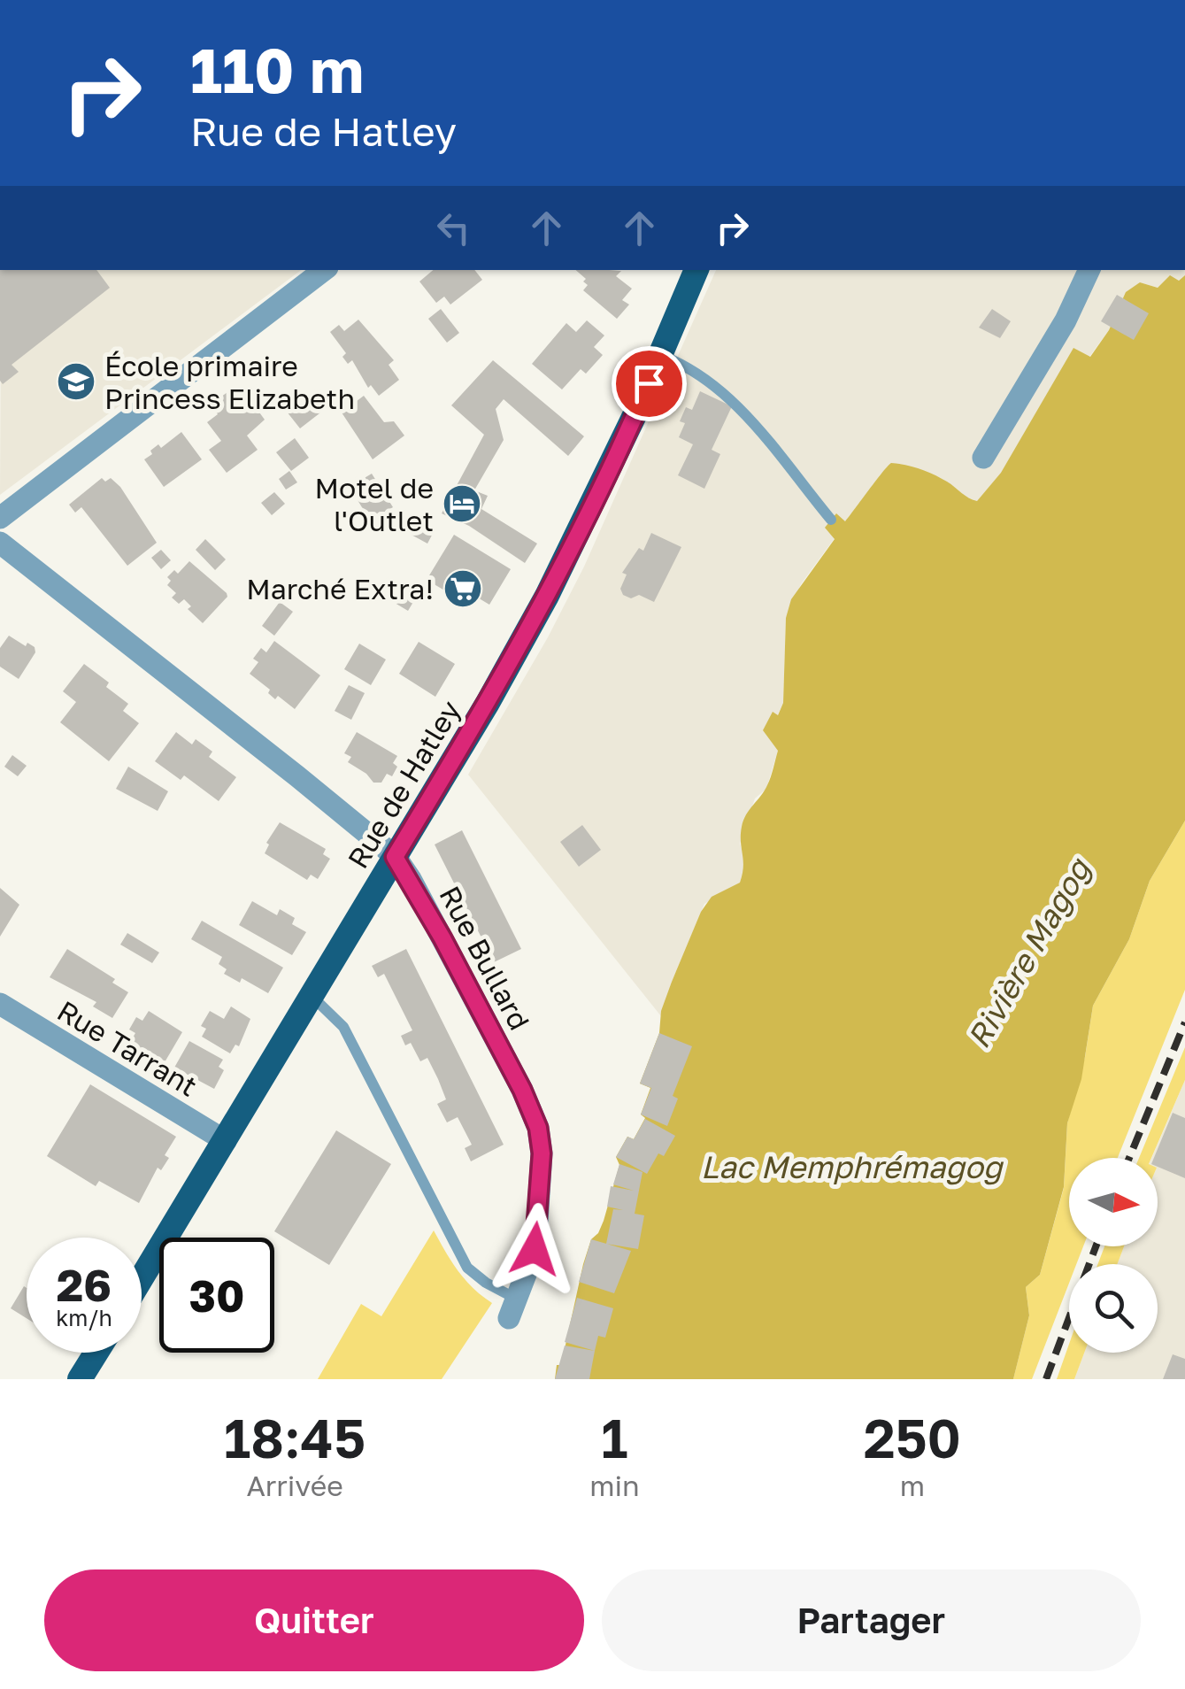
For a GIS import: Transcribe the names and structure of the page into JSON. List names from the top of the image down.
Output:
{
  "streets": {
    "main road": ["Rue de Hatley"],
    "street": ["Rue Bullard", "Rue Tarrant"]
  },
  "crossings": [
    ["Rue de Hatley", "Rue Bullard"],
    ["Rue de Hatley", "Rue Tarrant"]
  ],
  "water": ["Rivière Magog", "Lac Memphrémagog"],
  "places": {
    "school or university": ["École primaire Princess Elizabeth"],
    "hotel": ["Motel de l'Outlet"],
    "supermarket": ["Marché Extra!"]
  },
  "north": "right",
  "page": {
    "turn": ["110 m", "Rue de Hatley"],
    "speed": "26 km/h",
    "limit": "30",
    "eta": [
      "18:45",
      "Arrivée",
      "1",
      "min",
      "250",
      "m"
    ],
    "buttons": ["Quitter", "Partager"]
  }
}
